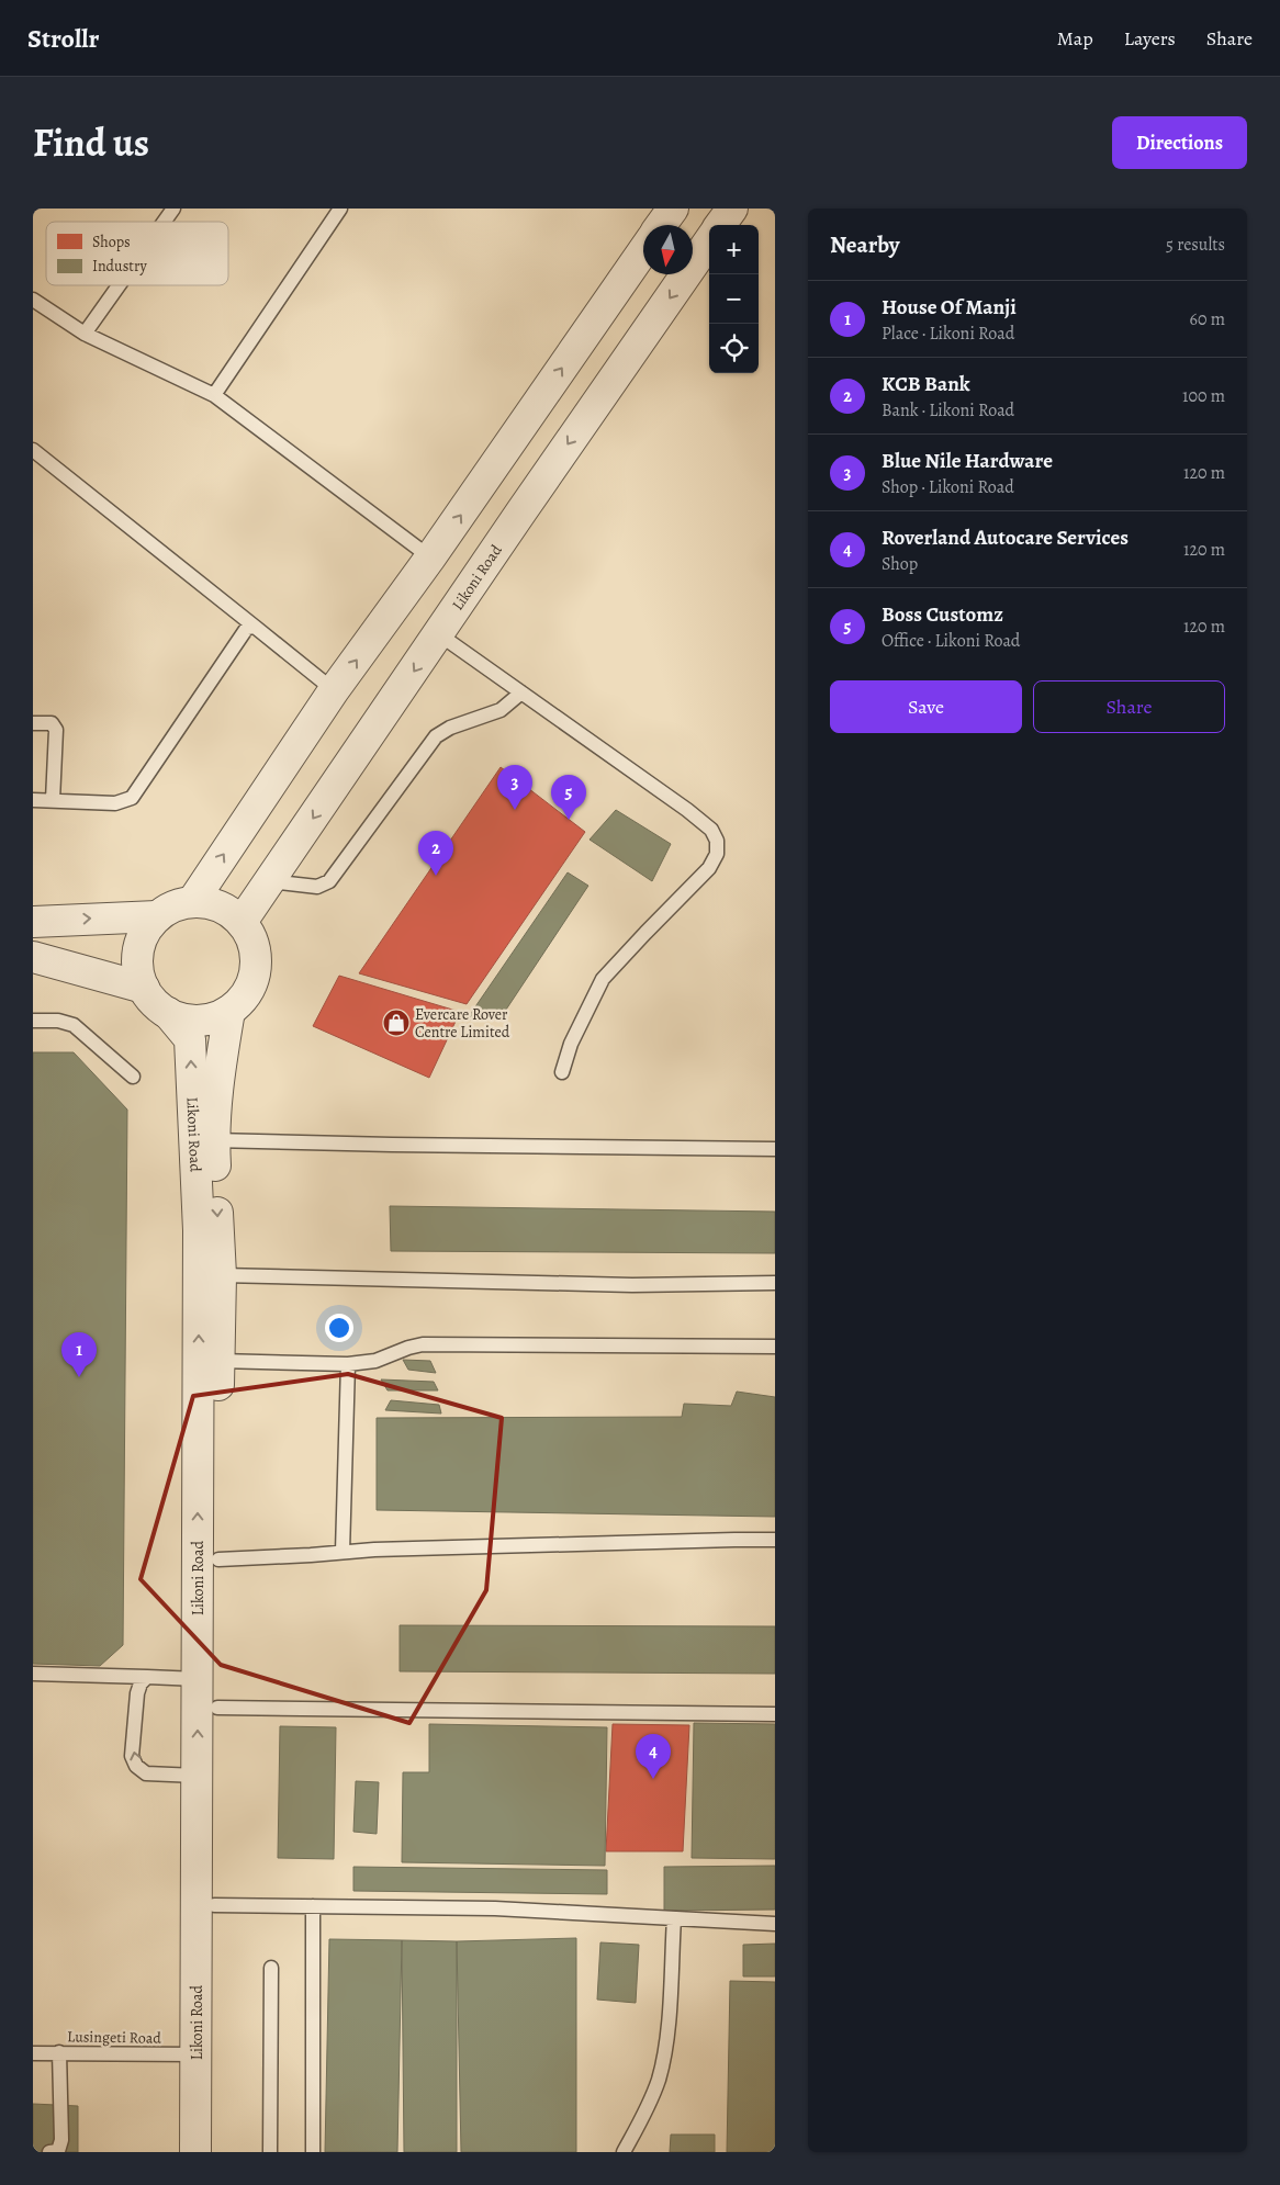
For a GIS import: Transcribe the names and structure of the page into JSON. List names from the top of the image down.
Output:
{
  "streets": {
    "street": ["Likoni Road"],
    "lane": ["Lusingeti Road"]
  },
  "crossings": [
    ["Likoni Road", "Lusingeti Road"]
  ],
  "places": {
    "shop": ["Evercare Rover Centre Limited"]
  },
  "legend": ["Shops", "Industry"],
  "north": "bottom",
  "page": {
    "header": "Strollr",
    "nav": ["Map", "Layers", "Share"],
    "title": "Find us",
    "buttons": [
      "Directions",
      ["Save", "Share"]
    ],
    "heading": ["Nearby", "5 results"],
    "map_buttons": ["+", "−"],
    "list": [
      {
        "mark": "1",
        "name": "House Of Manji",
        "note": "Place · Likoni Road",
        "value": "60 m"
      },
      {
        "mark": "2",
        "name": "KCB Bank",
        "note": "Bank · Likoni Road",
        "value": "100 m"
      },
      {
        "mark": "3",
        "name": "Blue Nile Hardware",
        "note": "Shop · Likoni Road",
        "value": "120 m"
      },
      {
        "mark": "4",
        "name": "Roverland Autocare Services",
        "note": "Shop",
        "value": "120 m"
      },
      {
        "mark": "5",
        "name": "Boss Customz",
        "note": "Office · Likoni Road",
        "value": "120 m"
      }
    ],
    "pins": [
      "3",
      "5",
      "2",
      "1",
      "4"
    ]
  }
}
